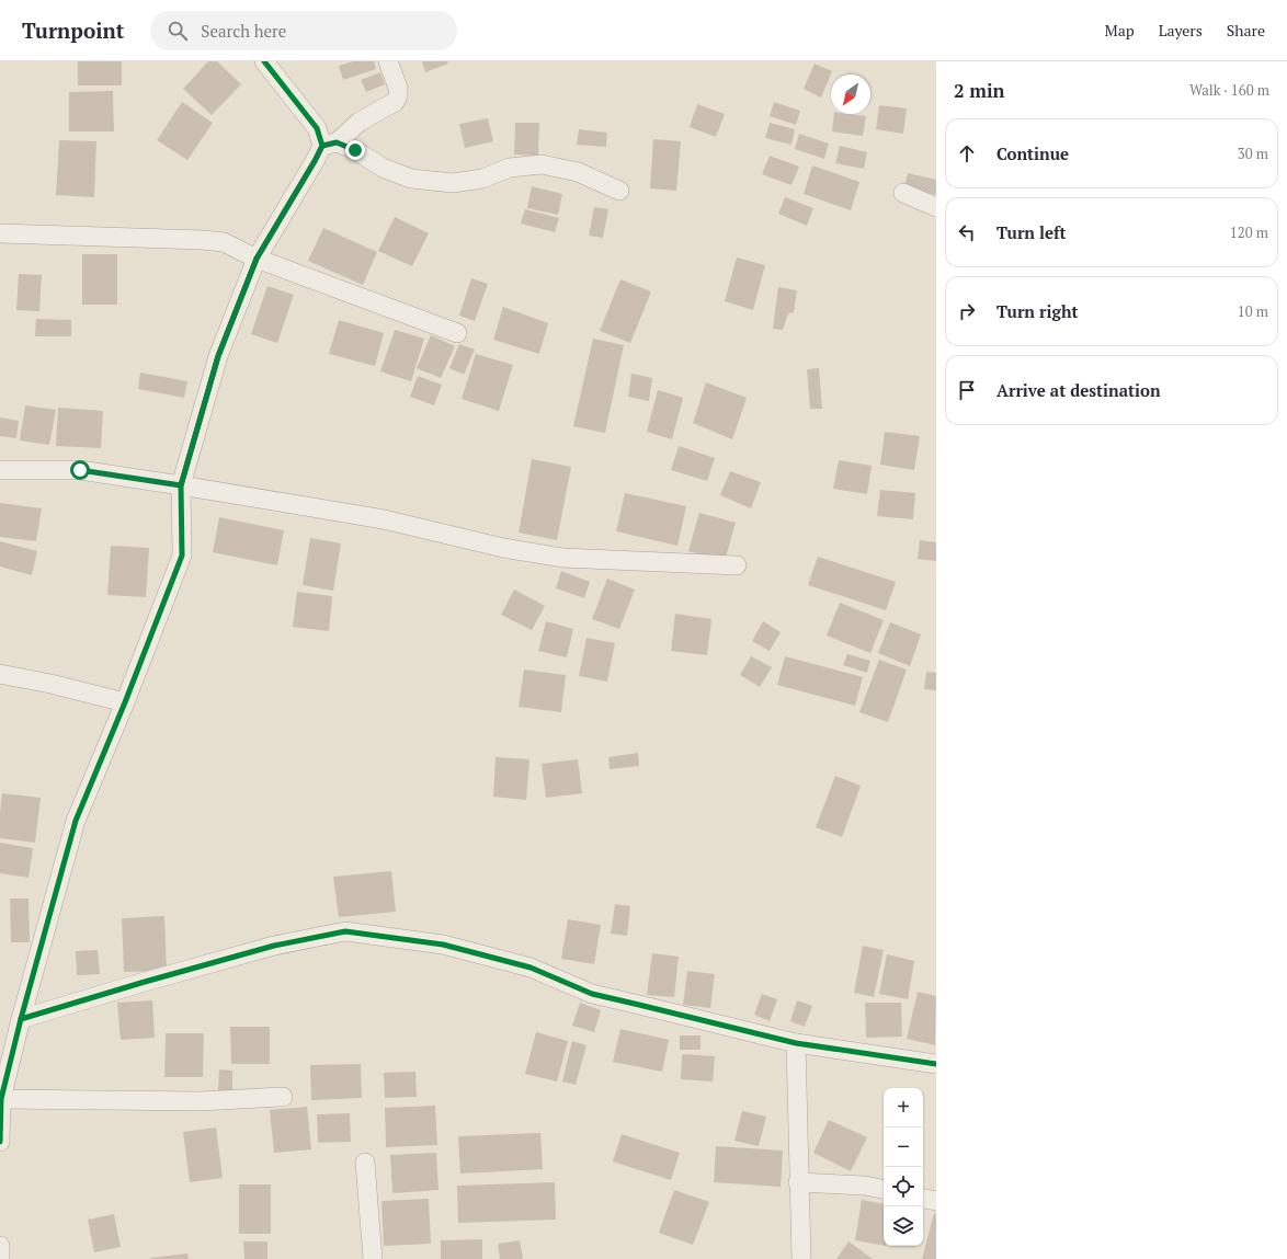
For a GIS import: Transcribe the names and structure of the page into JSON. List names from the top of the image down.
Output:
{
  "north": "bottom left",
  "page": {
    "header": "Turnpoint",
    "search": "Search here",
    "nav": ["Map", "Layers", "Share"],
    "heading": ["2 min", "Walk · 160 m"],
    "list": [
      ["Continue", "30 m"],
      ["Turn left", "120 m"],
      ["Turn right", "10 m"],
      "Arrive at destination"
    ],
    "map_buttons": ["+", "−"]
  }
}
